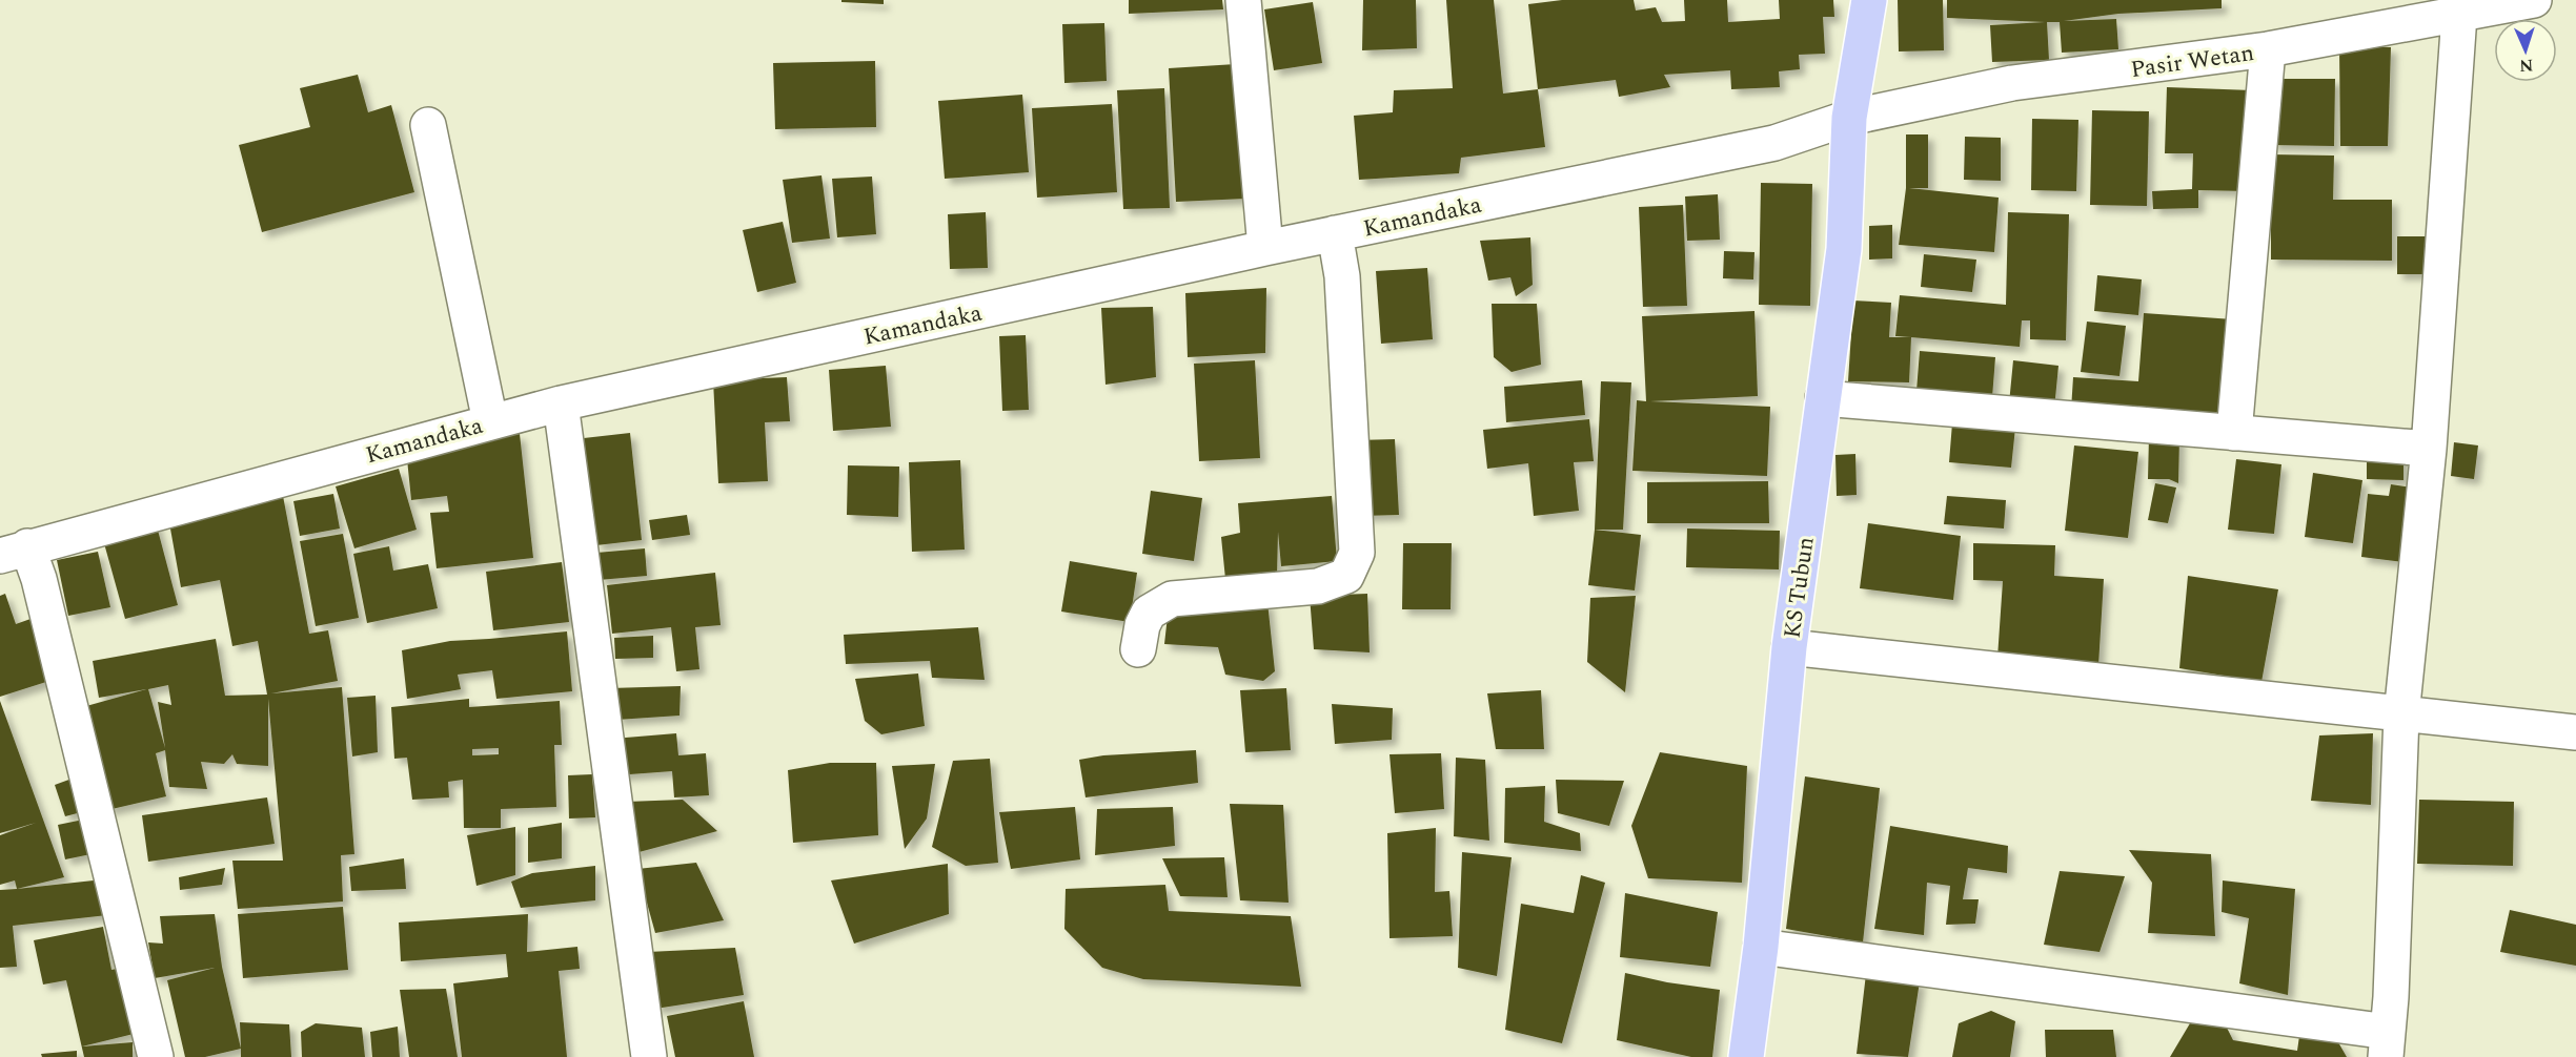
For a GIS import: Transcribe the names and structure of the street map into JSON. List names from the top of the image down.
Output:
{
  "streets": {
    "main road": ["KS Tubun"],
    "street": ["Pasir Wetan", "Kamandaka"]
  },
  "crossings": [
    ["Pasir Wetan", "Kamandaka"],
    ["Pasir Wetan", "KS Tubun"],
    ["Kamandaka", "KS Tubun"]
  ],
  "north": "bottom"
}
